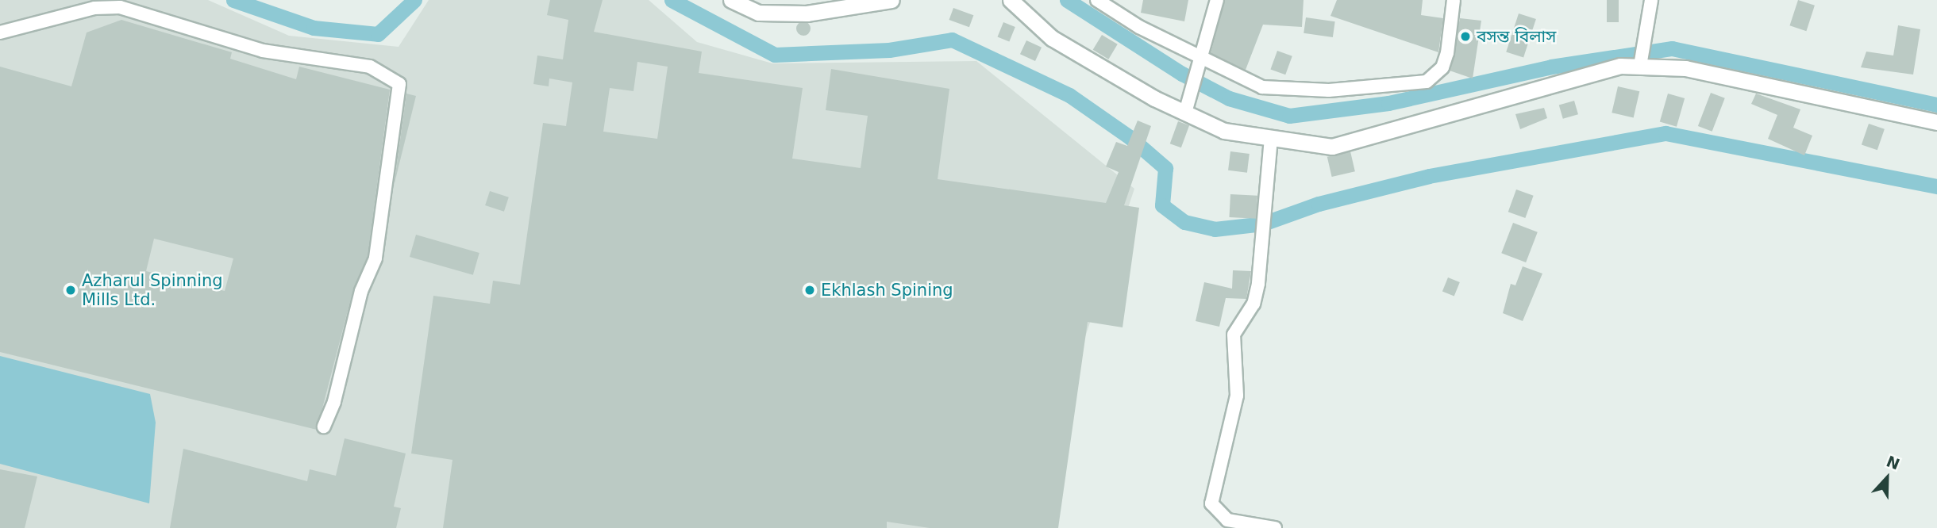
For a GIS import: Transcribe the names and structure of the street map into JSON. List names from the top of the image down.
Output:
{
  "places": ["বসন্ত বিলাস", "Azharul Spinning Mills Ltd.", "Ekhlash Spining"],
  "north": "top"
}
